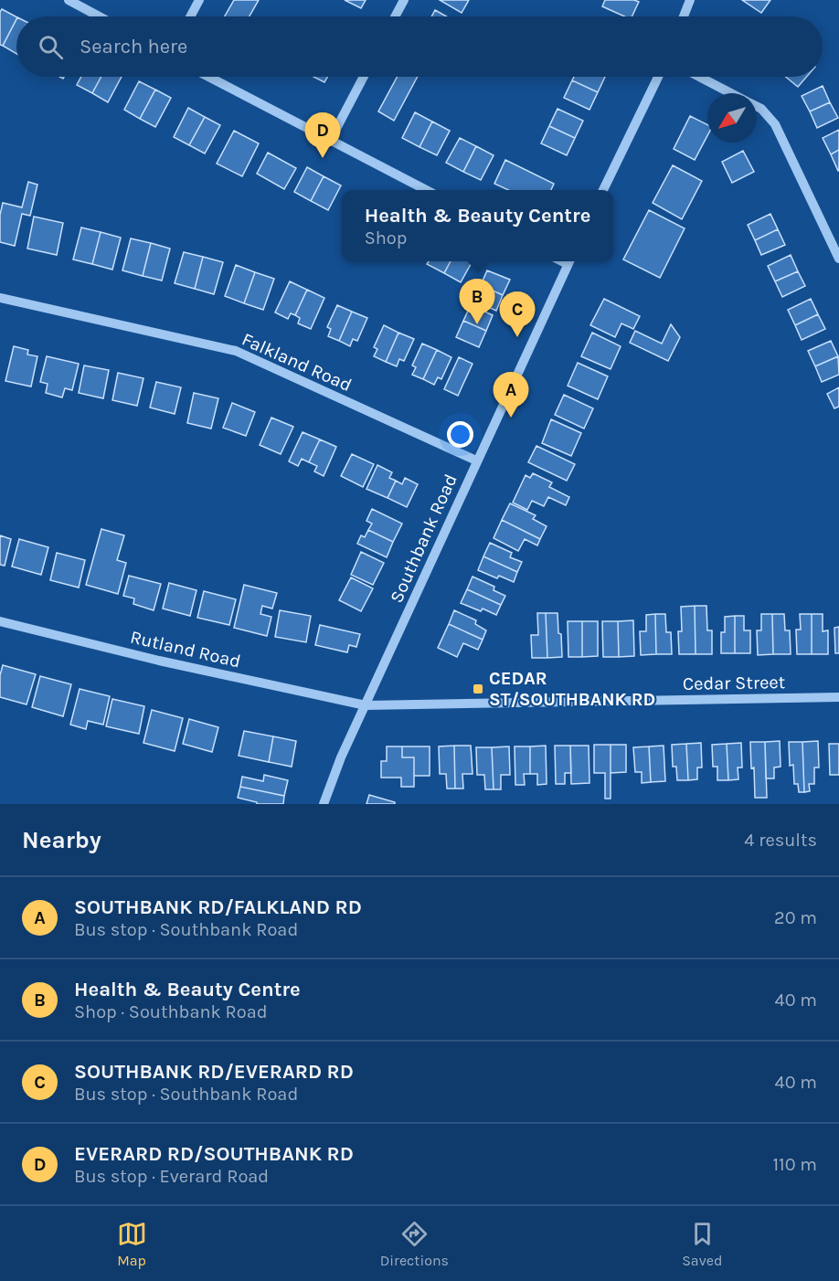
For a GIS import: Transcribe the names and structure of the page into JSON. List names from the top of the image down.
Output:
{
  "streets": {
    "street": [
      "Falkland Road",
      "Southbank Road",
      "Rutland Road",
      "Cedar Street"
    ]
  },
  "crossings": [
    ["Falkland Road", "Southbank Road"],
    ["Southbank Road", "Rutland Road"],
    ["Southbank Road", "Cedar Street"],
    ["Rutland Road", "Cedar Street"]
  ],
  "places": {
    "transit": ["CEDAR ST/SOUTHBANK RD"]
  },
  "north": "bottom left",
  "page": {
    "search": "Search here",
    "pins": [
      "D",
      "B",
      "C",
      "A"
    ],
    "popup": ["Health & Beauty Centre", "Shop"],
    "heading": ["Nearby", "4 results"],
    "list": [
      {
        "mark": "A",
        "name": "SOUTHBANK RD/FALKLAND RD",
        "note": "Bus stop · Southbank Road",
        "value": "20 m"
      },
      {
        "mark": "B",
        "name": "Health & Beauty Centre",
        "note": "Shop · Southbank Road",
        "value": "40 m"
      },
      {
        "mark": "C",
        "name": "SOUTHBANK RD/EVERARD RD",
        "note": "Bus stop · Southbank Road",
        "value": "40 m"
      },
      {
        "mark": "D",
        "name": "EVERARD RD/SOUTHBANK RD",
        "note": "Bus stop · Everard Road",
        "value": "110 m"
      }
    ],
    "nav": ["Map", "Directions", "Saved"]
  }
}
